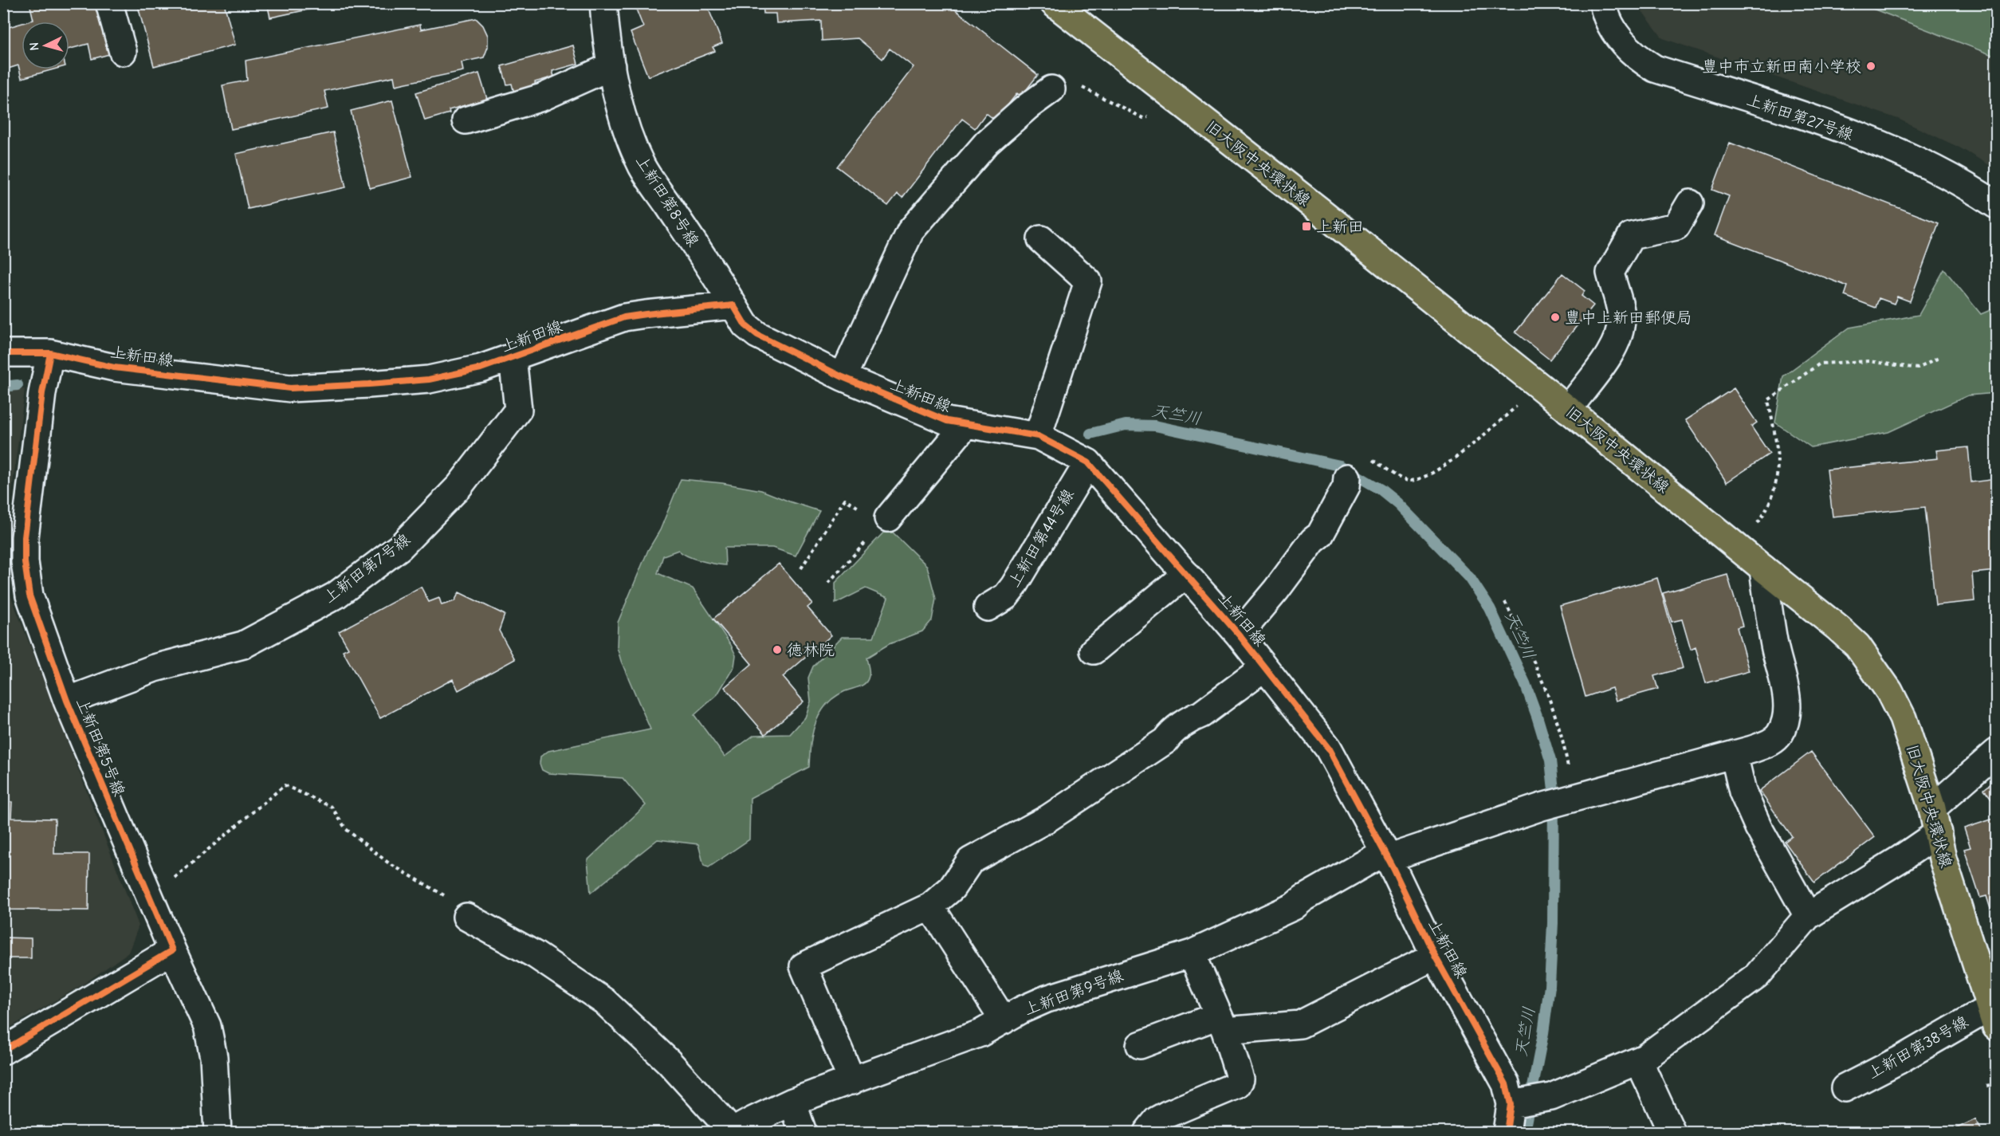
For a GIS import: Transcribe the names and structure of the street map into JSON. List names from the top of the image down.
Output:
{
  "streets": {
    "main road": ["旧大阪中央環状線"],
    "street": [
      "上新田第27号線",
      "上新田第8号線",
      "上新田線",
      "上新田第44号線",
      "上新田第7号線",
      "上新田第5号線",
      "上新田第9号線",
      "上新田第38号線"
    ]
  },
  "crossings": [
    ["旧大阪中央環状線", "上新田第9号線"],
    ["旧大阪中央環状線", "上新田第38号線"],
    ["上新田第8号線", "上新田線"],
    ["上新田線", "上新田第44号線"],
    ["上新田線", "上新田第7号線"],
    ["上新田線", "上新田第5号線"],
    ["上新田線", "上新田第9号線"],
    ["上新田第7号線", "上新田第5号線"]
  ],
  "water": ["天竺川"],
  "places": {
    "other": ["豊中市立新田南小学校", "豊中上新田郵便局", "徳林院"],
    "transit": ["上新田"]
  },
  "north": "left"
}
